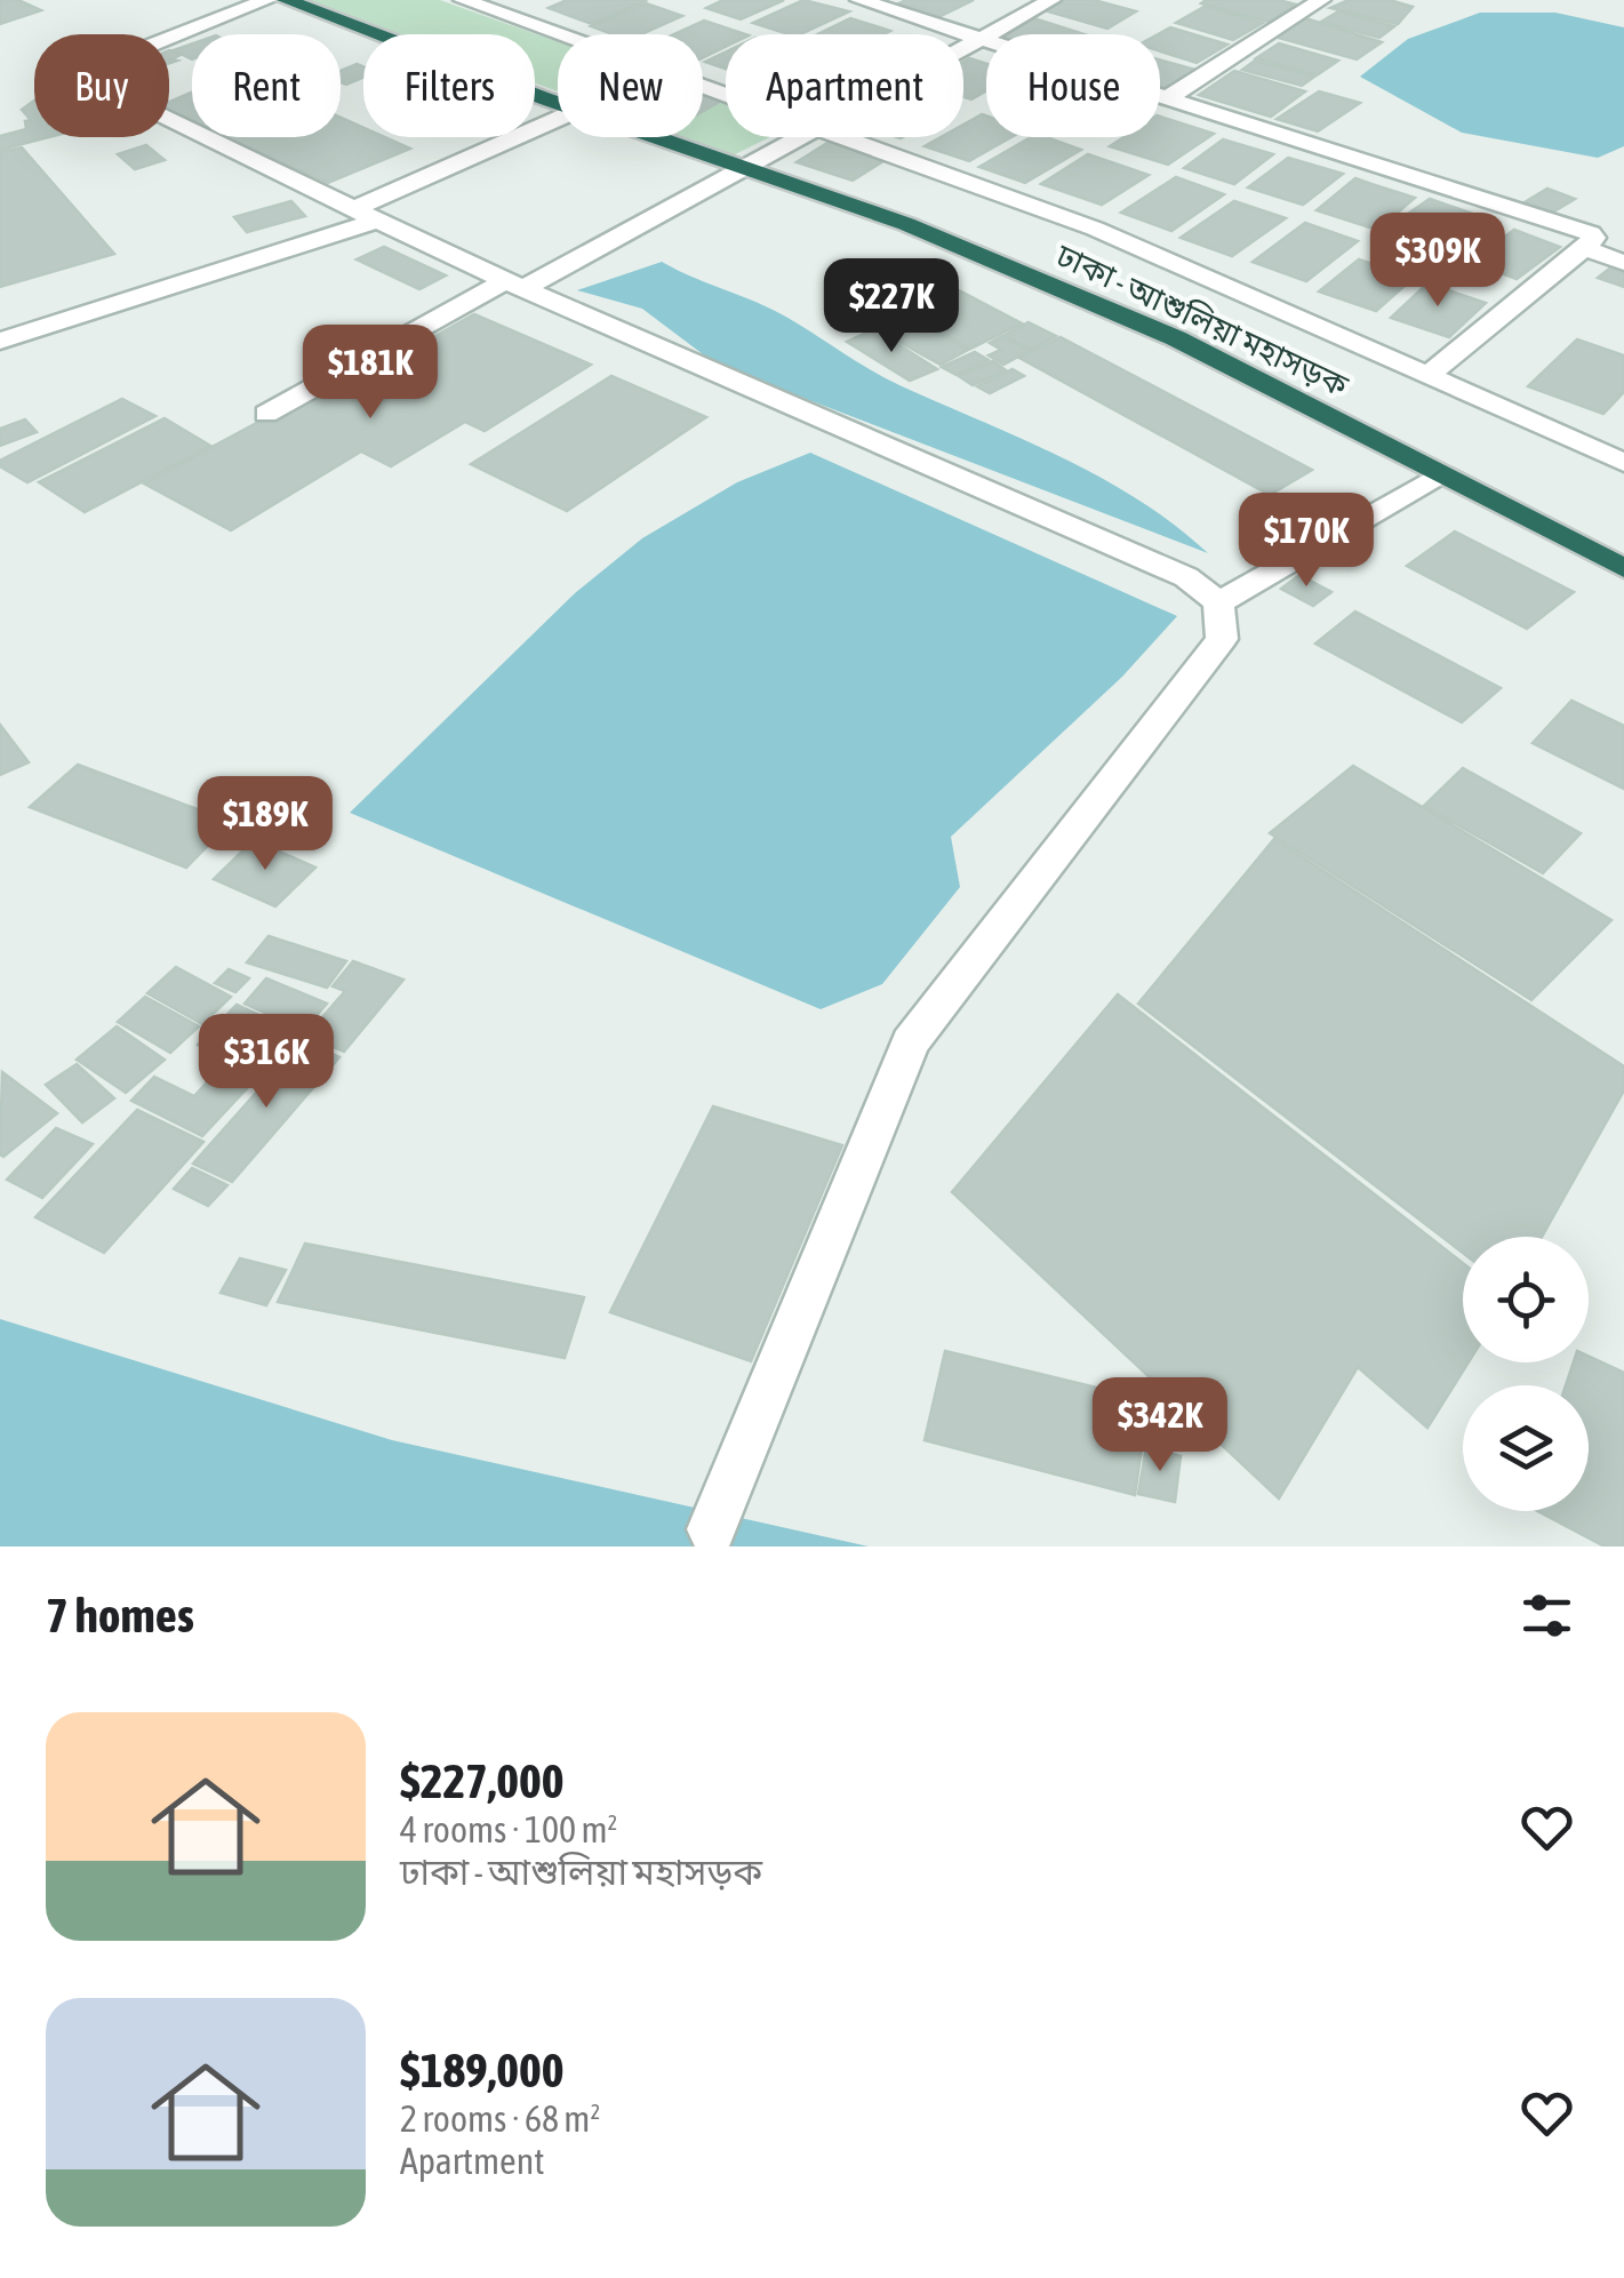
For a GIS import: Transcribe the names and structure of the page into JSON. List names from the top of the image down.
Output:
{
  "streets": {
    "highway": ["ঢাকা - আশুলিয়া মহাসড়ক"]
  },
  "page": {
    "chip": [
      "Buy",
      "Rent",
      "Filters",
      "New",
      "Apartment",
      "House"
    ],
    "price": [
      "$309K",
      "$227K",
      "$181K",
      "$170K",
      "$189K",
      "$316K",
      "$342K"
    ],
    "heading": "7 homes",
    "list": [
      {
        "name": "$227,000",
        "note": "4 rooms · 100 m² · ঢাকা - আশুলিয়া মহাসড়ক"
      },
      {
        "name": "$189,000",
        "note": "2 rooms · 68 m² · Apartment"
      }
    ]
  }
}
